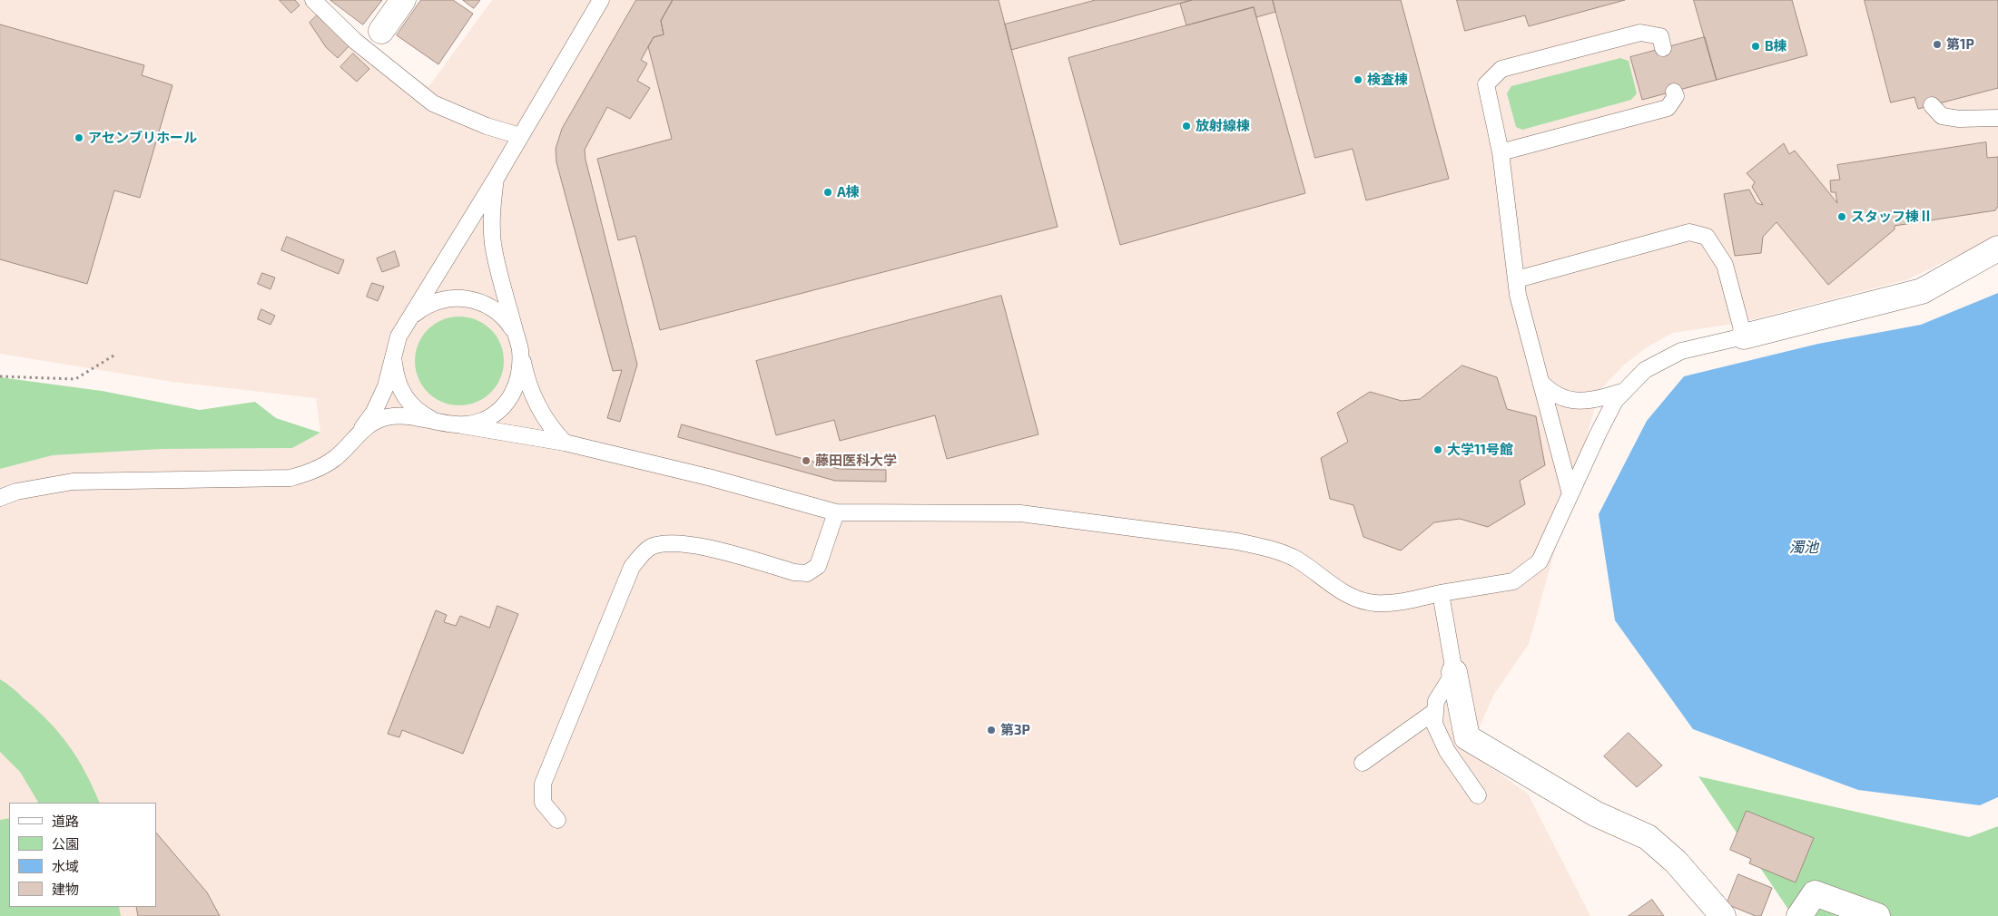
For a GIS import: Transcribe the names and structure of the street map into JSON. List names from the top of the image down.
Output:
{
  "water": ["濁池"],
  "places": [
    "第1P",
    "B棟",
    "検査棟",
    "放射線棟",
    "アセンブリホール",
    "A棟",
    "スタッフ棟Ⅱ",
    "大学11号館",
    "藤田医科大学",
    "第3P"
  ],
  "legend": [
    "道路",
    "公園",
    "水域",
    "建物"
  ]
}
